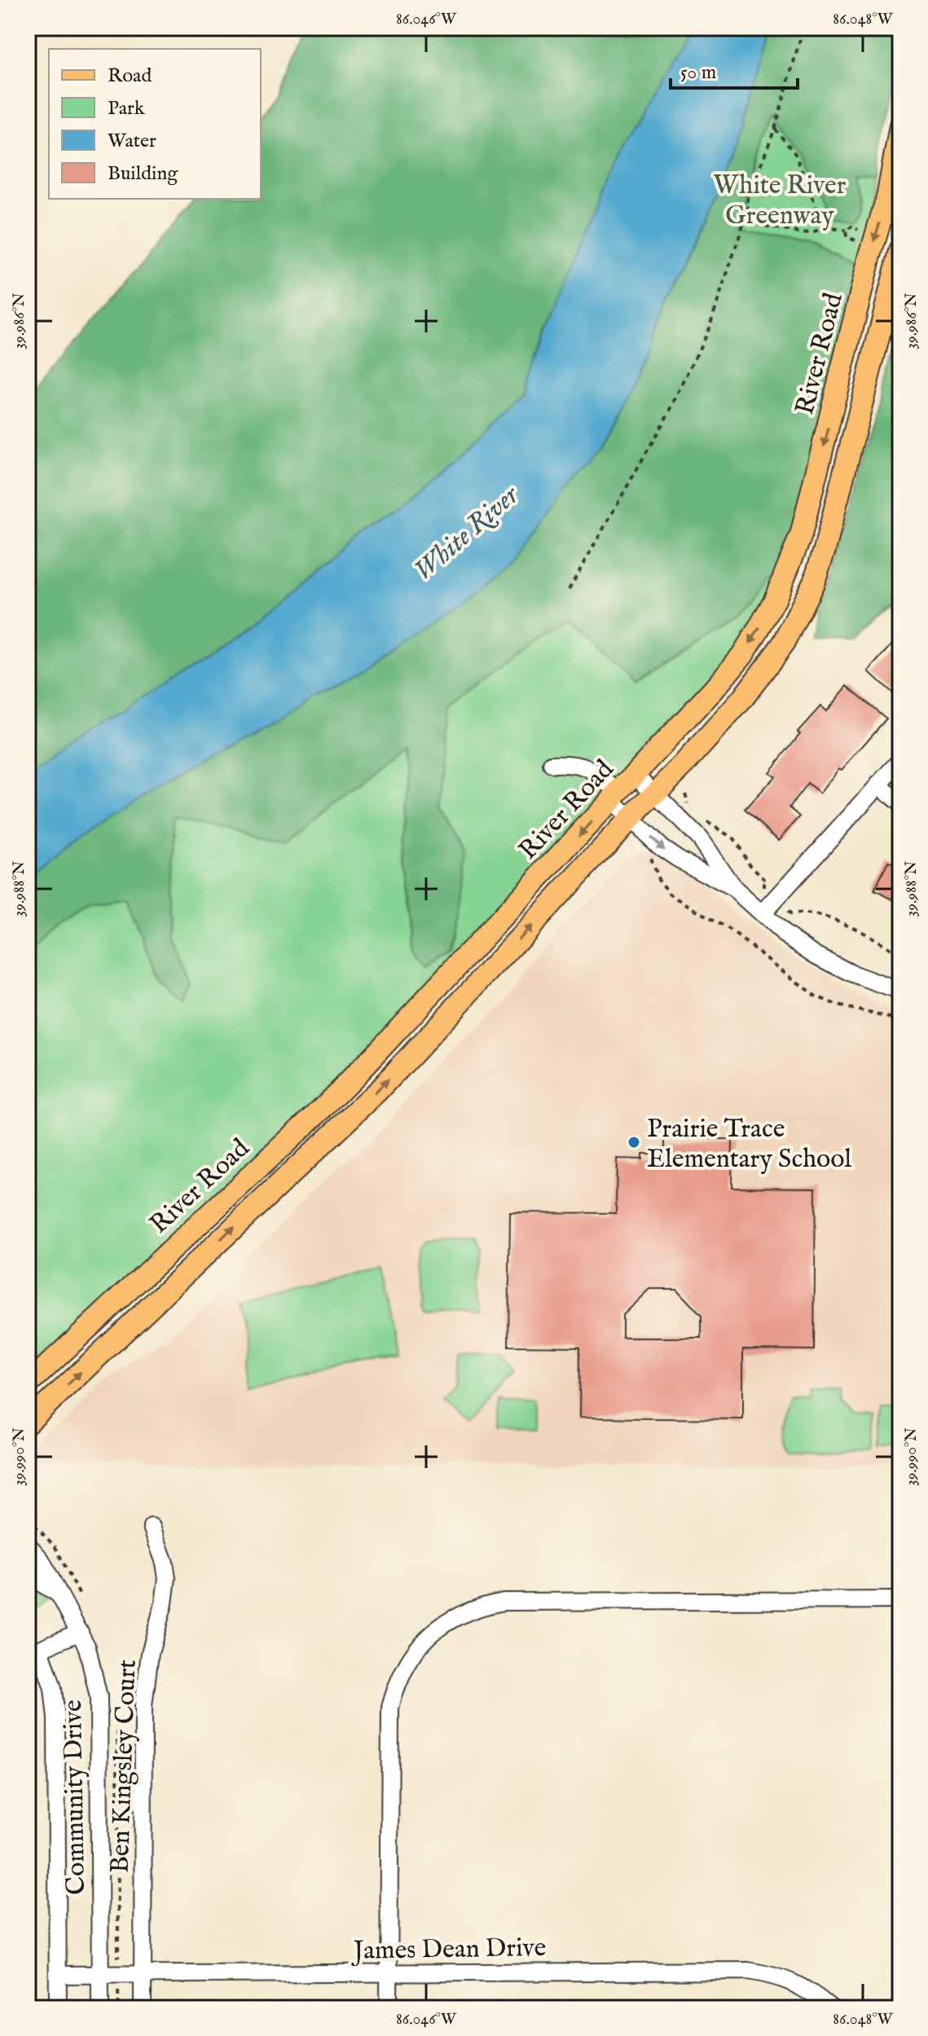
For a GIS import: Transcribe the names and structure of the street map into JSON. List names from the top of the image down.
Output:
{
  "streets": {
    "main road": ["River Road"],
    "street": ["Ben Kingsley Court", "Community Drive", "James Dean Drive"]
  },
  "crossings": [
    ["Ben Kingsley Court", "James Dean Drive"],
    ["Community Drive", "James Dean Drive"]
  ],
  "water": ["White River"],
  "parks": ["White River Greenway"],
  "places": ["Prairie Trace Elementary School"],
  "legend": [
    "Road",
    "Park",
    "Water",
    "Building"
  ],
  "scale_bar": "50 m",
  "coordinates": [
    "86.046°W",
    "86.048°W",
    "39.986°N",
    "39.988°N",
    "39.990°N"
  ]
}
